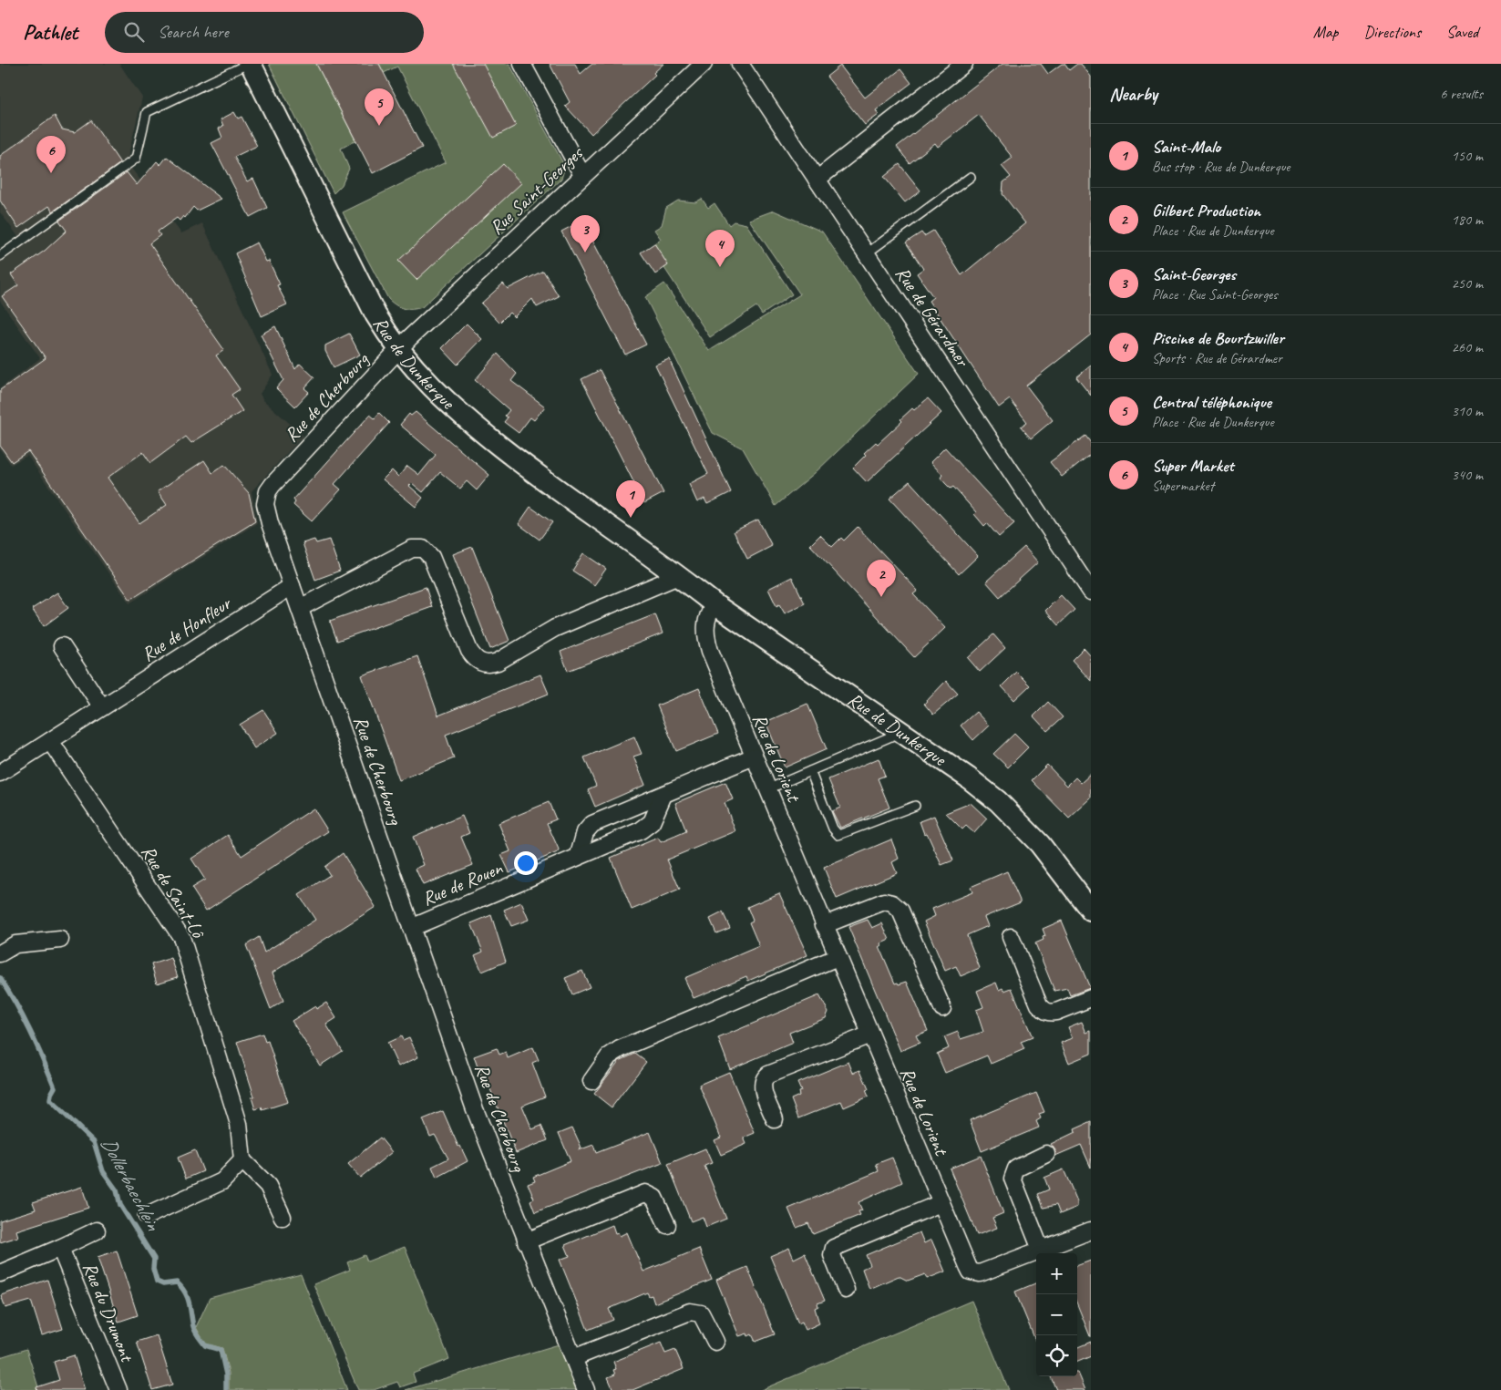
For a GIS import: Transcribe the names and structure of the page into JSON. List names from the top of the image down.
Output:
{
  "streets": {
    "street": [
      "Rue Saint-Georges",
      "Rue de Gérardmer",
      "Rue de Dunkerque",
      "Rue de Cherbourg",
      "Rue de Honfleur",
      "Rue de Lorient",
      "Rue de Rouen",
      "Rue de Saint-Lô",
      "Rue du Drumont"
    ]
  },
  "crossings": [
    ["Rue Saint-Georges", "Rue de Dunkerque"],
    ["Rue Saint-Georges", "Rue de Cherbourg"],
    ["Rue de Dunkerque", "Rue de Cherbourg"],
    ["Rue de Dunkerque", "Rue de Lorient"],
    ["Rue de Cherbourg", "Rue de Honfleur"],
    ["Rue de Cherbourg", "Rue de Rouen"],
    ["Rue de Honfleur", "Rue de Saint-Lô"]
  ],
  "water": ["Dollerbaechlein"],
  "page": {
    "header": "Pathlet",
    "search": "Search here",
    "nav": ["Map", "Directions", "Saved"],
    "heading": ["Nearby", "6 results"],
    "pins": [
      "5",
      "6",
      "3",
      "4",
      "1",
      "2"
    ],
    "list": [
      {
        "mark": "1",
        "name": "Saint-Malo",
        "note": "Bus stop · Rue de Dunkerque",
        "value": "150 m"
      },
      {
        "mark": "2",
        "name": "Gilbert Production",
        "note": "Place · Rue de Dunkerque",
        "value": "180 m"
      },
      {
        "mark": "3",
        "name": "Saint-Georges",
        "note": "Place · Rue Saint-Georges",
        "value": "250 m"
      },
      {
        "mark": "4",
        "name": "Piscine de Bourtzwiller",
        "note": "Sports · Rue de Gérardmer",
        "value": "260 m"
      },
      {
        "mark": "5",
        "name": "Central téléphonique",
        "note": "Place · Rue de Dunkerque",
        "value": "310 m"
      },
      {
        "mark": "6",
        "name": "Super Market",
        "note": "Supermarket",
        "value": "340 m"
      }
    ],
    "map_buttons": ["+", "−"]
  }
}
